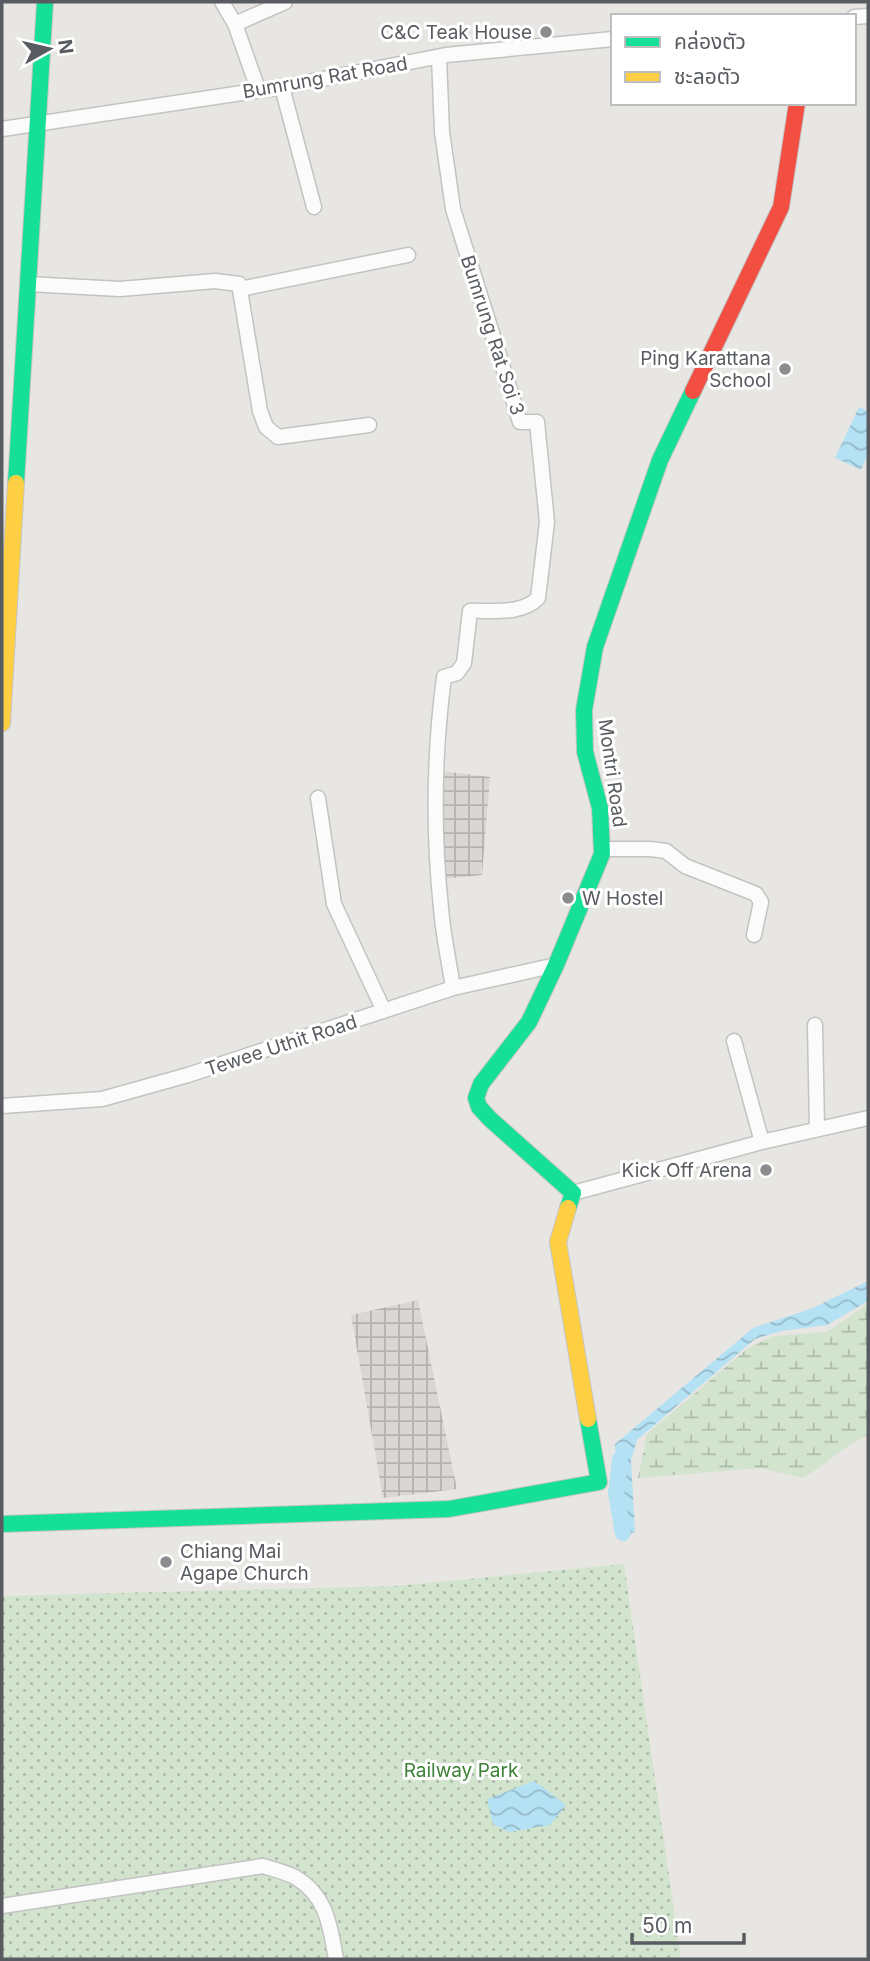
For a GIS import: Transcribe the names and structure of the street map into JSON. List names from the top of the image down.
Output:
{
  "streets": {
    "street": [
      "Bumrung Rat Road",
      "Bumrung Rat Soi 3",
      "Montri Road",
      "Tewee Uthit Road"
    ]
  },
  "crossings": [
    ["Bumrung Rat Road", "Bumrung Rat Soi 3"],
    ["Bumrung Rat Soi 3", "Tewee Uthit Road"],
    ["Montri Road", "Tewee Uthit Road"]
  ],
  "parks": ["Railway Park"],
  "places": [
    "C&C Teak House",
    "Ping Karattana School",
    "W Hostel",
    "Kick Off Arena",
    "Chiang Mai Agape Church"
  ],
  "legend": ["คล่องตัว", "ชะลอตัว"],
  "scale_bar": "50 m",
  "north": "right"
}
